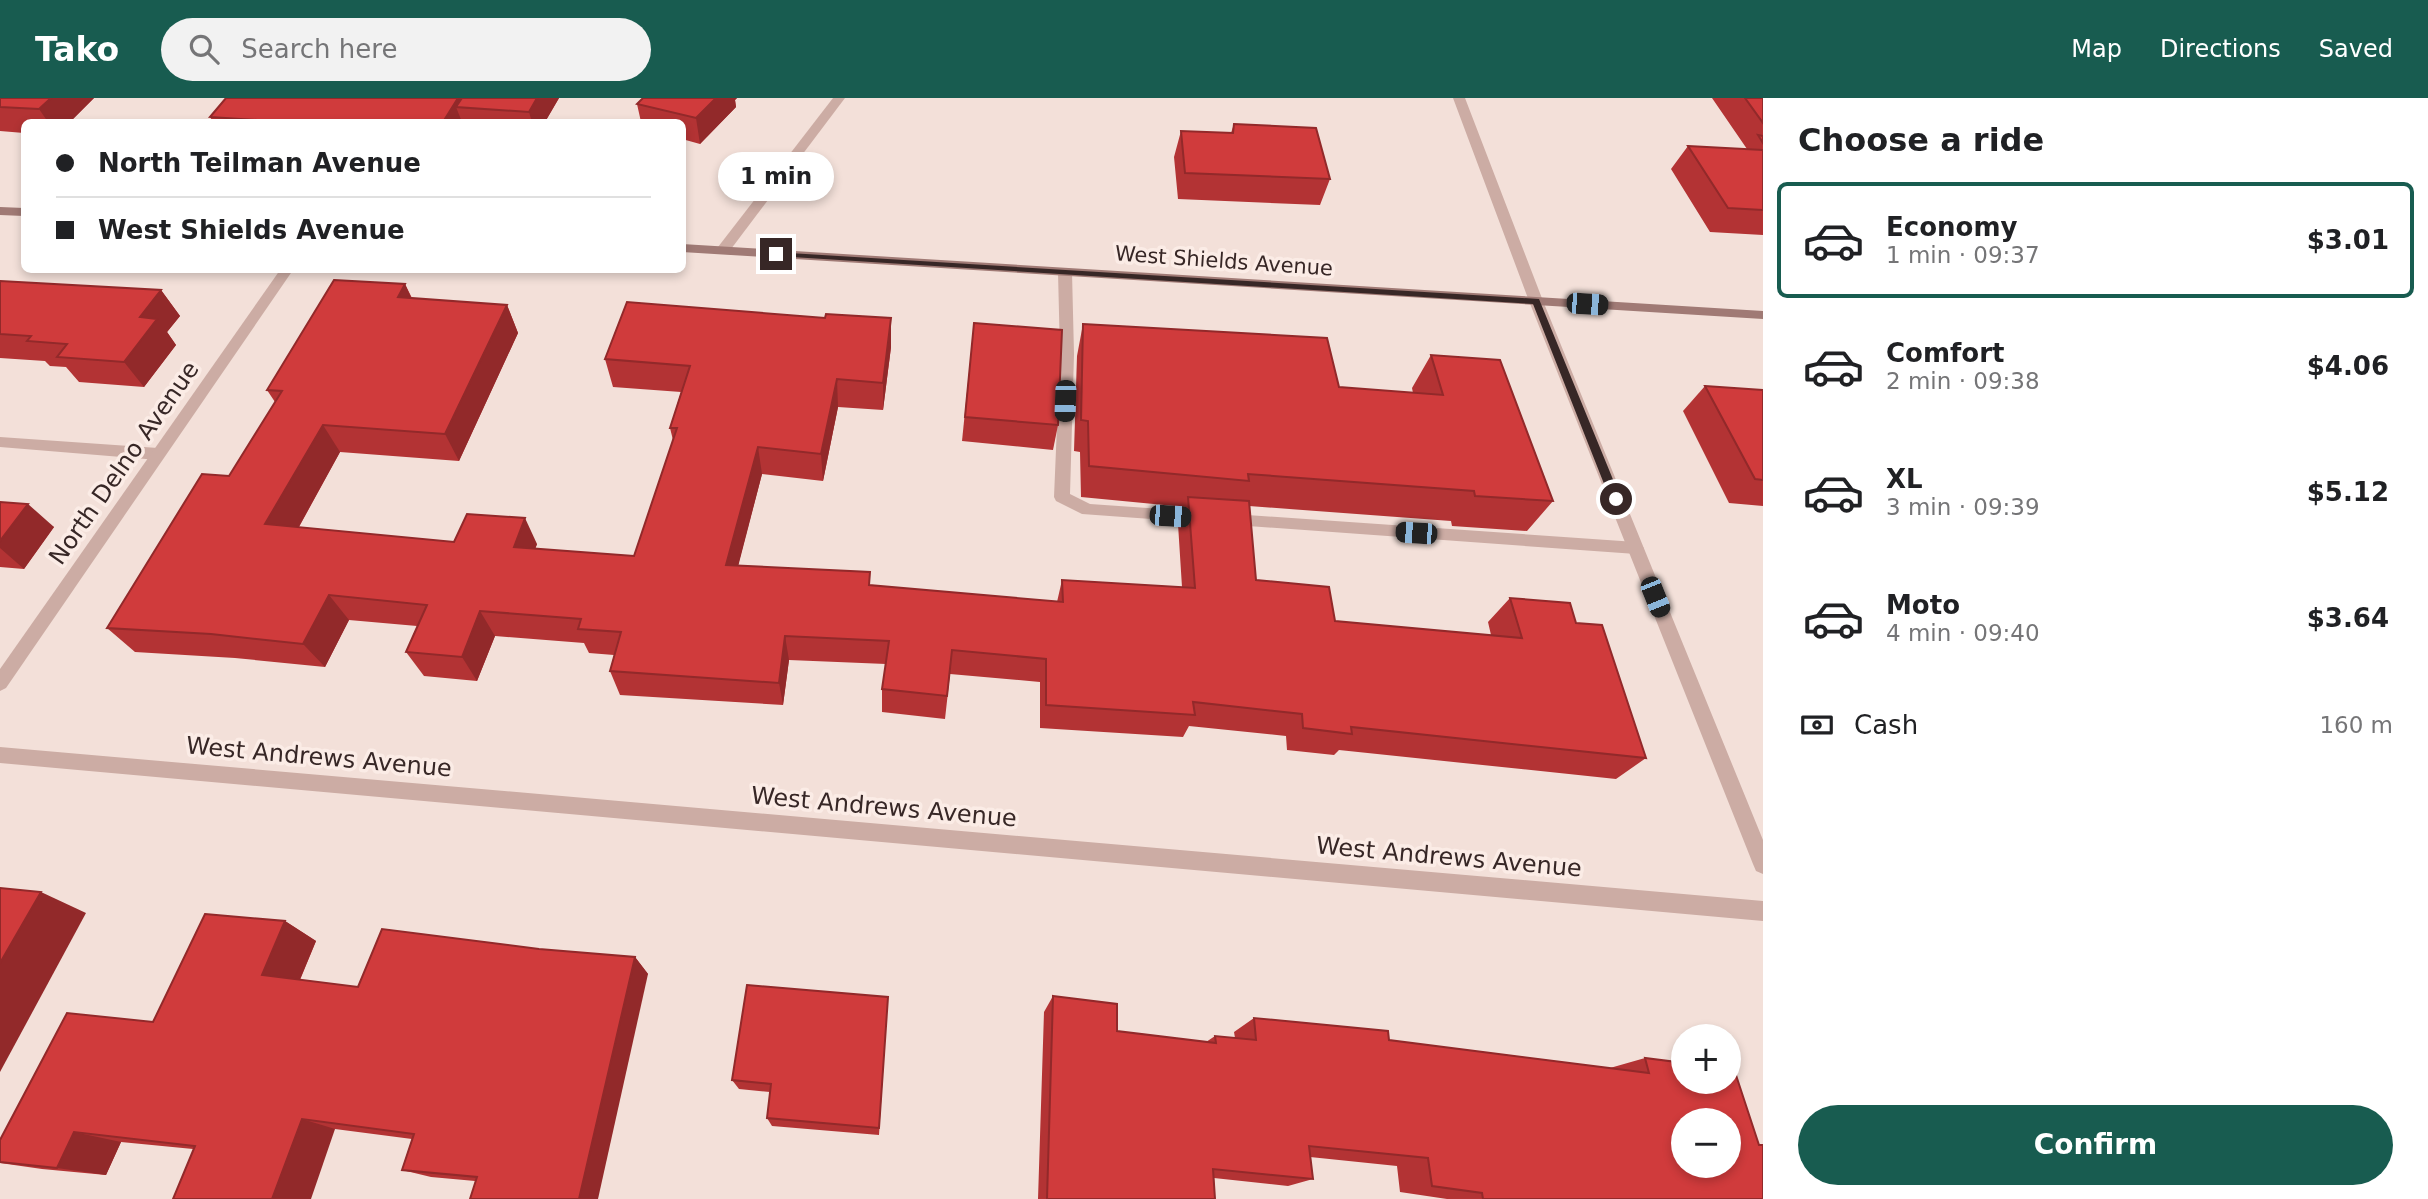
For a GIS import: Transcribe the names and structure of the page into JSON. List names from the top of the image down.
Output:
{
  "streets": {
    "main road": ["West Shields Avenue"],
    "street": ["North Delno Avenue", "West Andrews Avenue"]
  },
  "page": {
    "header": "Tako",
    "search": "Search here",
    "nav": ["Map", "Directions", "Saved"],
    "heading": "Choose a ride",
    "banner": ["North Teilman Avenue", "West Shields Avenue"],
    "bubble": "1 min",
    "list": [
      {
        "name": "Economy",
        "note": "1 min · 09:37",
        "value": "$3.01"
      },
      {
        "name": "Comfort",
        "note": "2 min · 09:38",
        "value": "$4.06"
      },
      {
        "name": "XL",
        "note": "3 min · 09:39",
        "value": "$5.12"
      },
      {
        "name": "Moto",
        "note": "4 min · 09:40",
        "value": "$3.64"
      }
    ],
    "pay": ["Cash", "160 m"],
    "map_buttons": ["+", "−"],
    "buttons": "Confirm"
  }
}
